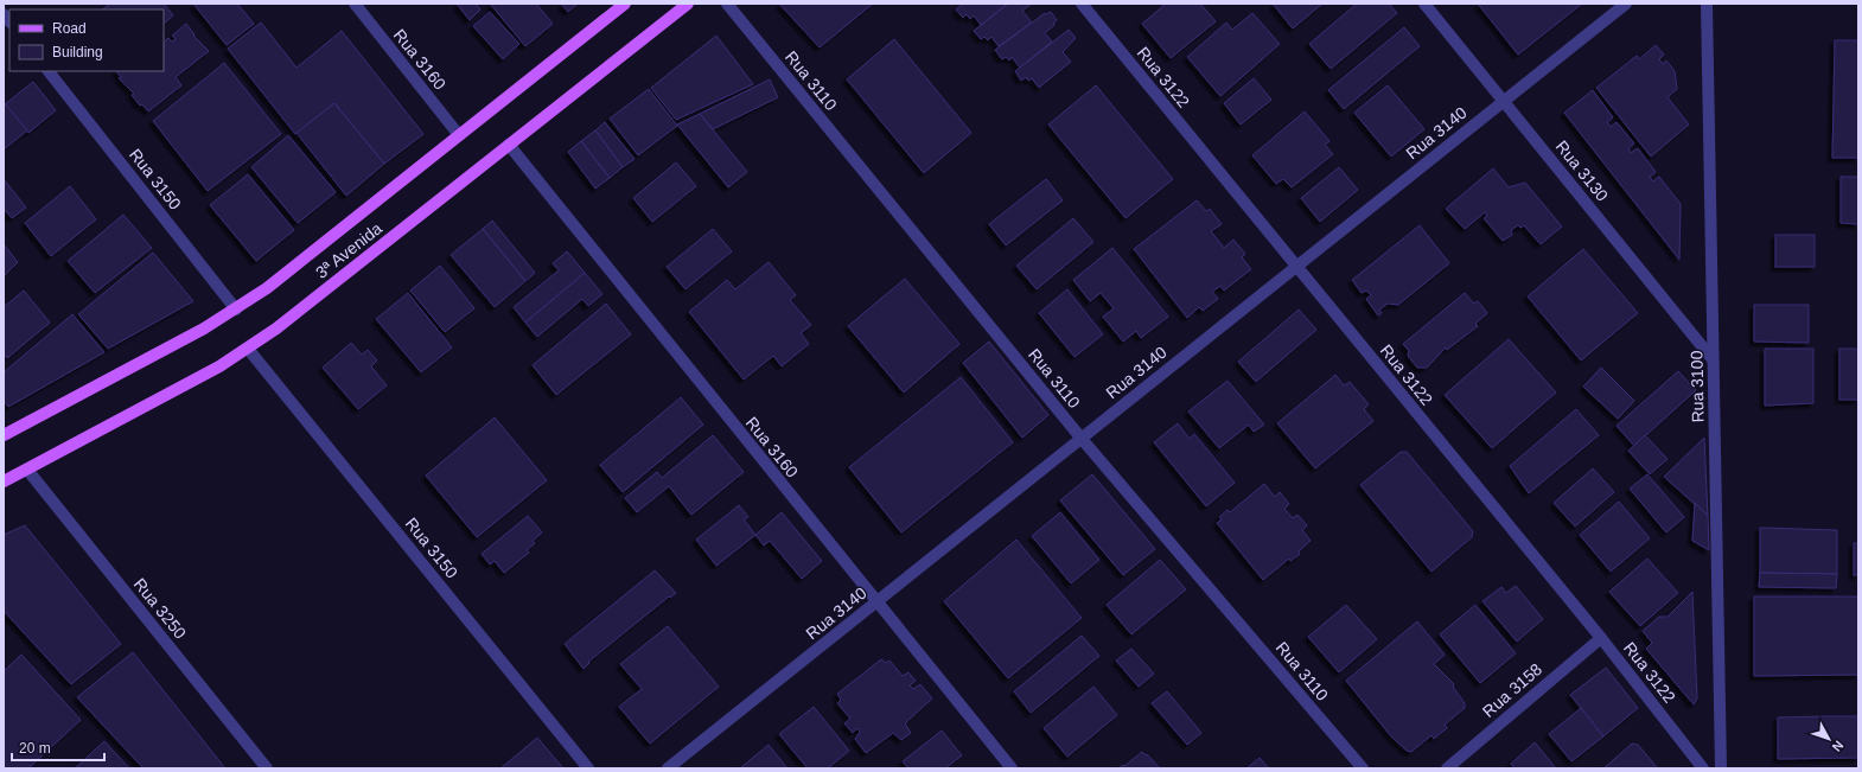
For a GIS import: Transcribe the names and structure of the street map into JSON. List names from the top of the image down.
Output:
{
  "streets": {
    "main road": ["3ª Avenida"],
    "street": [
      "Rua 3160",
      "Rua 3122",
      "Rua 3110",
      "Rua 3140",
      "Rua 3130",
      "Rua 3150",
      "Rua 3100",
      "Rua 3250",
      "Rua 3158"
    ]
  },
  "crossings": [
    ["Rua 3160", "Rua 3140"],
    ["Rua 3160", "3ª Avenida"],
    ["Rua 3122", "Rua 3140"],
    ["Rua 3122", "Rua 3158"],
    ["Rua 3110", "Rua 3140"],
    ["Rua 3140", "Rua 3130"],
    ["Rua 3130", "Rua 3100"],
    ["Rua 3150", "3ª Avenida"],
    ["3ª Avenida", "Rua 3250"]
  ],
  "legend": ["Road", "Building"],
  "scale_bar": "20 m",
  "north": "bottom right"
}
